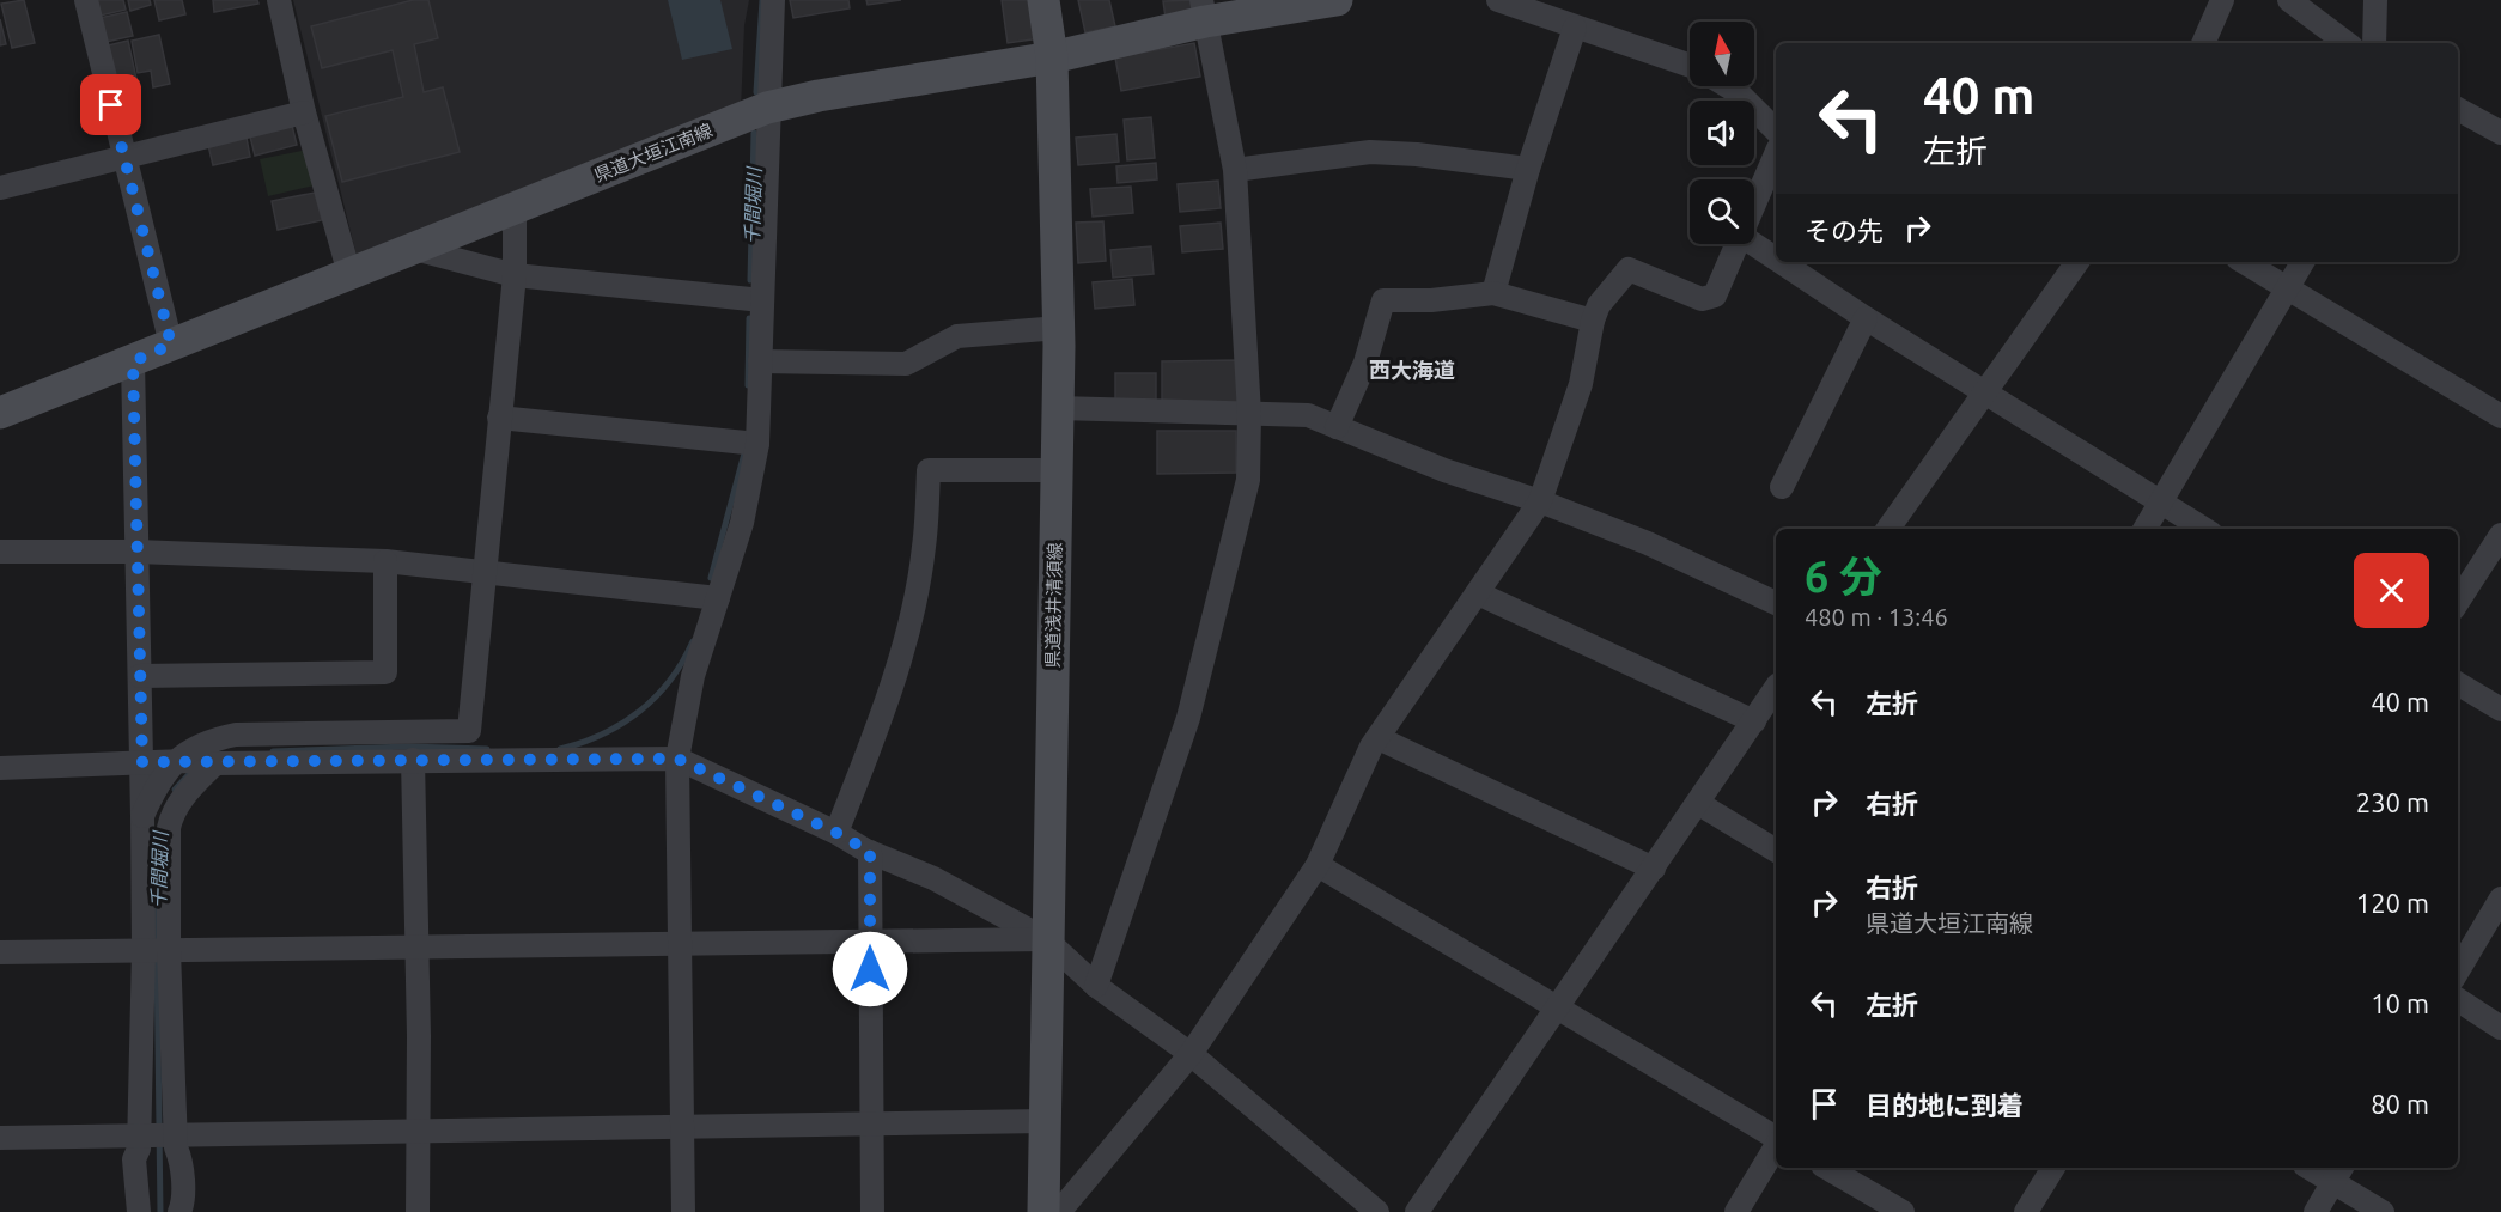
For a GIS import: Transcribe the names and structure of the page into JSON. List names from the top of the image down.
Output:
{
  "streets": {
    "main road": ["県道大垣江南線", "県道浅井清須線"]
  },
  "crossings": [
    ["県道大垣江南線", "県道浅井清須線"]
  ],
  "districts": ["西大海道"],
  "water": ["千間堀川"],
  "north": "top",
  "page": {
    "turn": ["40 m", "左折"],
    "then": "その先",
    "heading": ["6 分", "480 m · 13:46"],
    "list": [
      {
        "name": "左折",
        "value": "40 m"
      },
      {
        "name": "右折",
        "value": "230 m"
      },
      {
        "name": "右折",
        "note": "県道大垣江南線",
        "value": "120 m"
      },
      {
        "name": "左折",
        "value": "10 m"
      },
      {
        "name": "目的地に到着",
        "value": "80 m"
      }
    ]
  }
}
